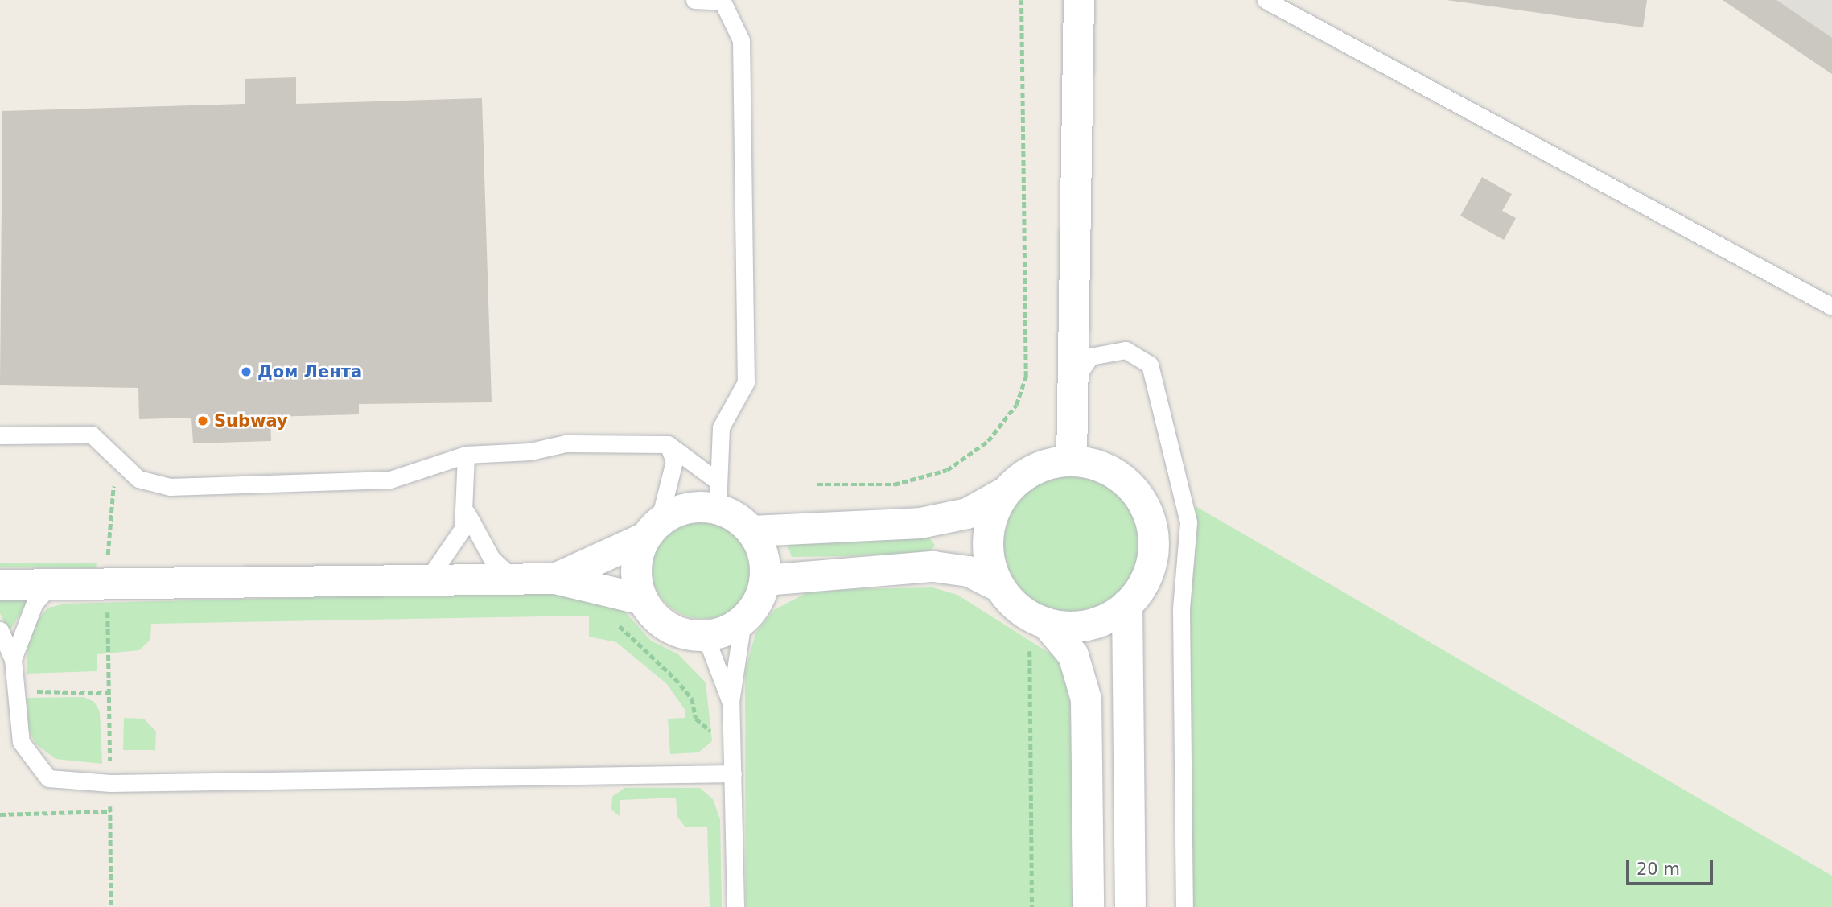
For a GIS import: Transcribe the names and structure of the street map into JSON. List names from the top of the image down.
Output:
{
  "places": ["Дом Лента", "Subway"],
  "scale_bar": "20 m"
}
